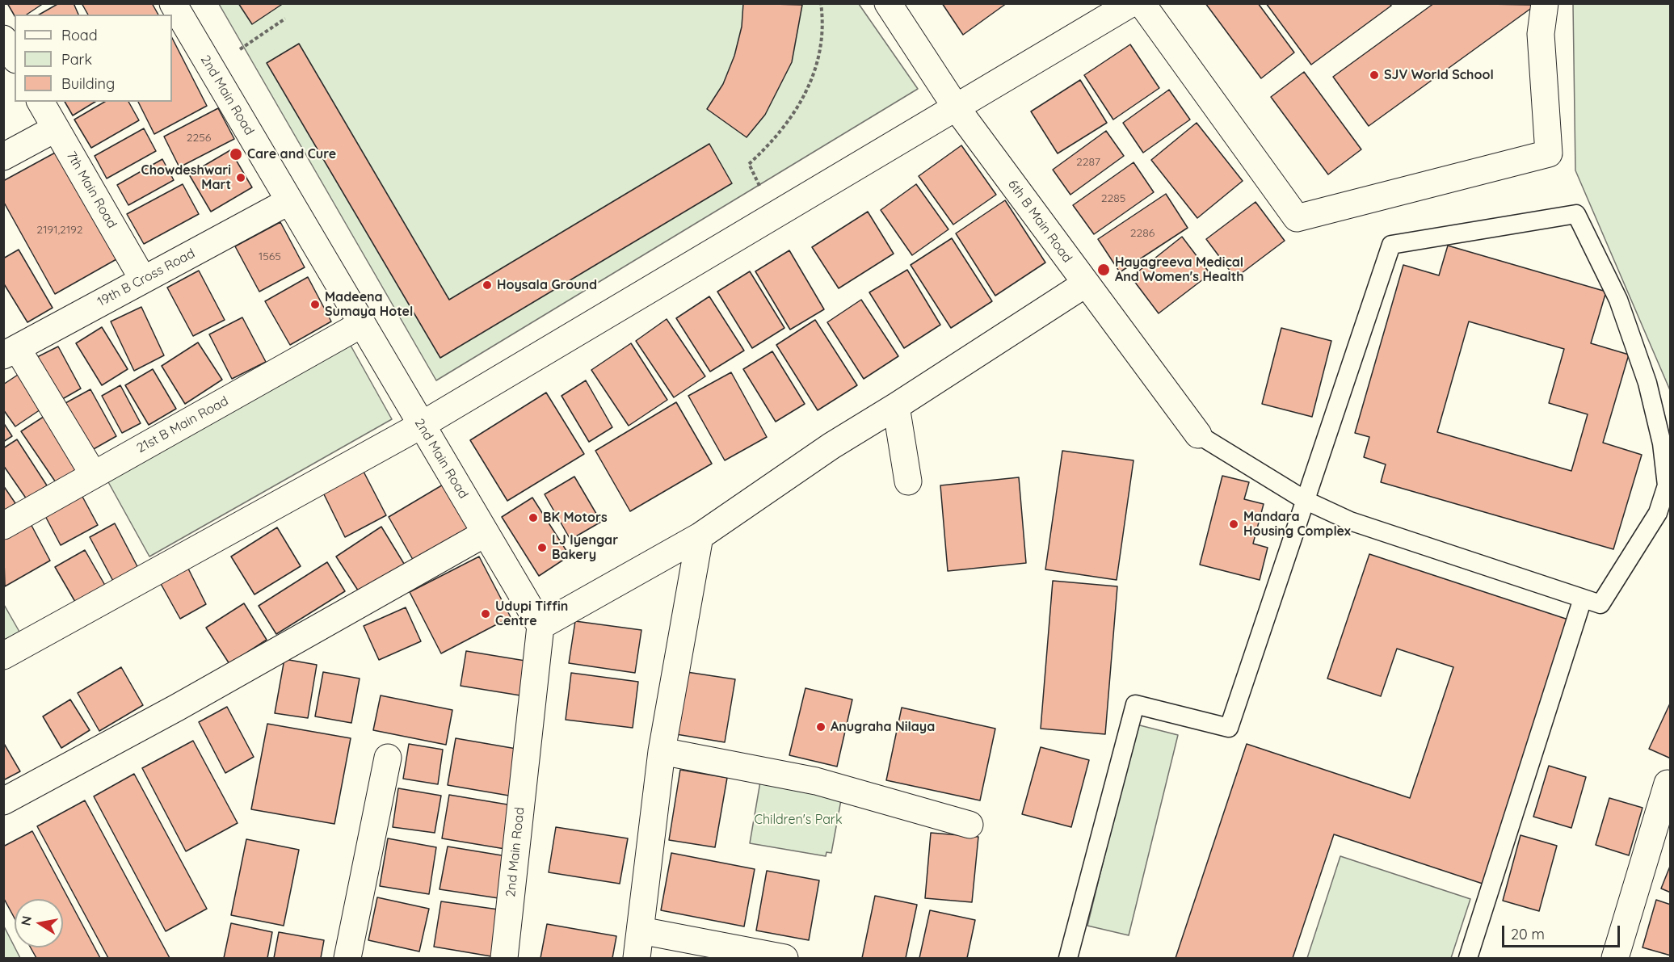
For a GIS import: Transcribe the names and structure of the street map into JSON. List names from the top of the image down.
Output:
{
  "streets": {
    "street": [
      "2nd Main Road",
      "7th Main Road",
      "6th B Main Road",
      "19th B Cross Road",
      "21st B Main Road"
    ]
  },
  "crossings": [
    ["2nd Main Road", "19th B Cross Road"],
    ["2nd Main Road", "21st B Main Road"],
    ["7th Main Road", "19th B Cross Road"]
  ],
  "parks": ["Children's Park"],
  "places": [
    "SJV World School",
    "Care and Cure",
    "Chowdeshwari Mart",
    "Hayagreeva Medical And Women's Health",
    "Hoysala Ground",
    "Madeena Sumaya Hotel",
    "BK Motors",
    "Mandara Housing Complex",
    "LJ Iyengar Bakery",
    "Udupi Tiffin Centre",
    "Anugraha Nilaya"
  ],
  "house_numbers": [
    "2256",
    "2287",
    "2285",
    "2191,2192",
    "2286",
    "1565"
  ],
  "legend": ["Road", "Park", "Building"],
  "scale_bar": "20 m",
  "north": "left"
}
